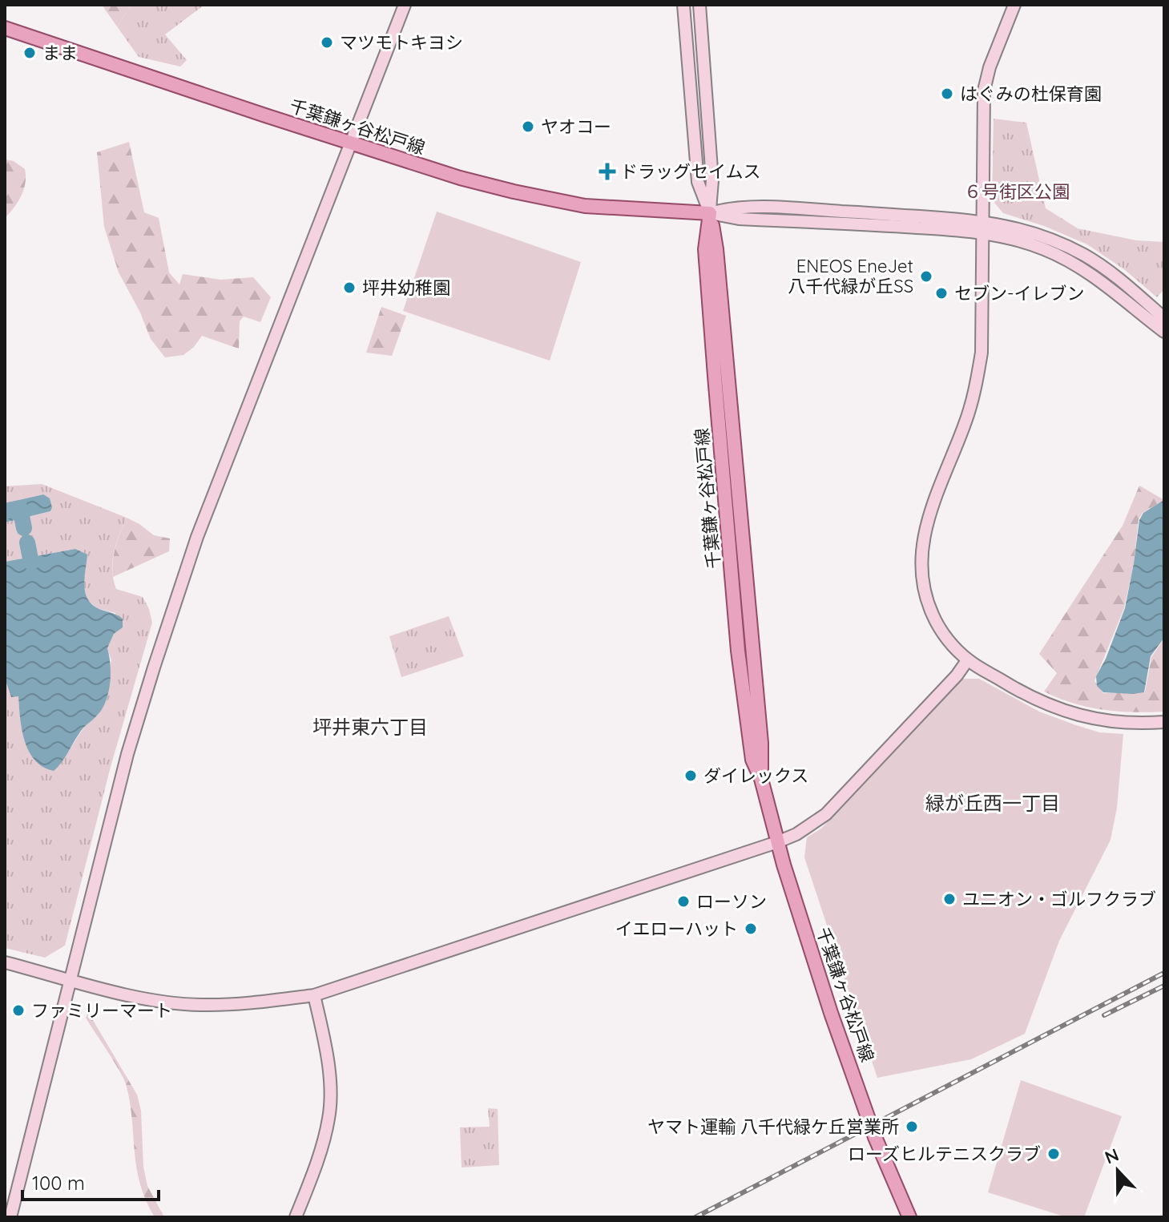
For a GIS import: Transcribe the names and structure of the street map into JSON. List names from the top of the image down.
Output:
{
  "streets": {
    "main road": ["千葉鎌ヶ谷松戸線"]
  },
  "districts": ["坪井東六丁目", "緑が丘西一丁目"],
  "parks": ["６号街区公園"],
  "places": {
    "other": [
      "マツモトキヨシ",
      "まま",
      "はぐみの杜保育園",
      "ヤオコー",
      "ENEOS EneJet 八千代緑が丘SS",
      "坪井幼稚園",
      "セブン-イレブン",
      "ダイレックス",
      "ユニオン・ゴルフクラブ",
      "ローソン",
      "イエローハット",
      "ファミリーマート",
      "ヤマト運輸 八千代緑ケ丘営業所",
      "ローズヒルテニスクラブ"
    ],
    "health": ["ドラッグセイムス"]
  },
  "scale_bar": "100 m",
  "north": "top"
}
